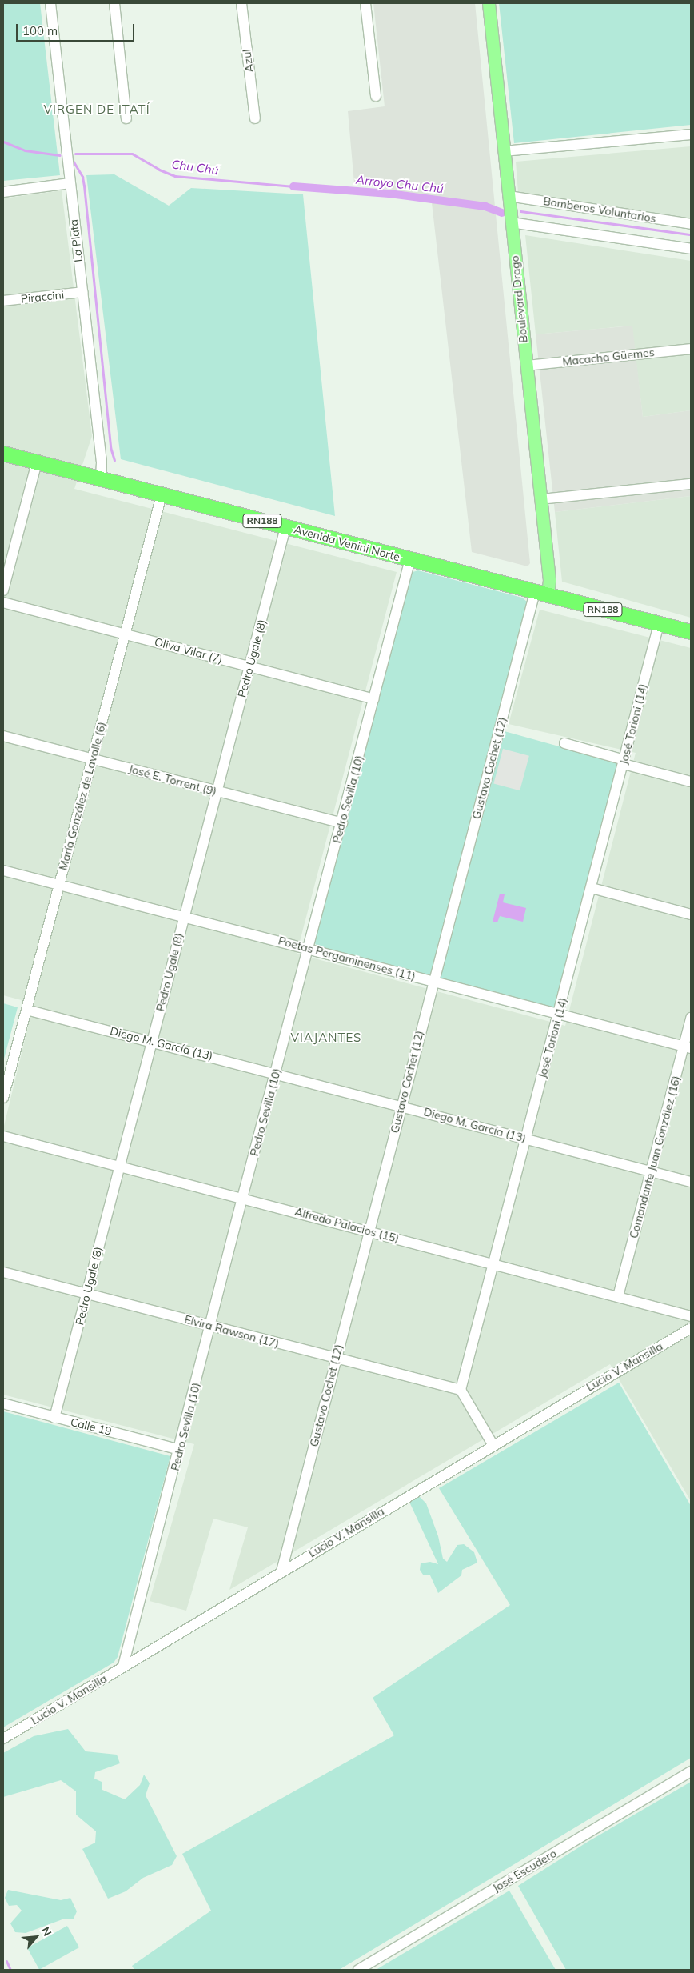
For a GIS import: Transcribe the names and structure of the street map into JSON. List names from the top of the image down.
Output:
{
  "streets": {
    "highway": ["RN188", "Avenida Venini Norte"],
    "main road": ["Boulevard Drago"],
    "street": [
      "Azul",
      "Bomberos Voluntarios",
      "La Plata",
      "Piraccini",
      "Macacha Güemes",
      "Oliva Vilar (7)",
      "Pedro Ugale (8)",
      "José Torioni (14)",
      "Gustavo Cochet (12)",
      "José E. Torrent (9)",
      "María González de Lavalle (6)",
      "Pedro Sevilla (10)",
      "Poetas Pergaminenses (11)",
      "Diego M. García (13)",
      "Comandante Juan González (16)",
      "Alfredo Palacios (15)",
      "Elvira Rawson (17)",
      "Lucio V. Mansilla",
      "Calle 19",
      "José Escudero"
    ]
  },
  "crossings": [
    ["Bomberos Voluntarios", "Boulevard Drago"],
    ["La Plata", "Piraccini"],
    ["La Plata", "Avenida Venini Norte"],
    ["Boulevard Drago", "Macacha Güemes"],
    ["Boulevard Drago", "Avenida Venini Norte"],
    ["Boulevard Drago", "Gustavo Cochet (12)"],
    ["Avenida Venini Norte", "Pedro Ugale (8)"],
    ["Avenida Venini Norte", "José Torioni (14)"],
    ["Avenida Venini Norte", "Gustavo Cochet (12)"],
    ["Avenida Venini Norte", "María González de Lavalle (6)"],
    ["Avenida Venini Norte", "Pedro Sevilla (10)"],
    ["Oliva Vilar (7)", "Pedro Ugale (8)"],
    ["Oliva Vilar (7)", "María González de Lavalle (6)"],
    ["Oliva Vilar (7)", "Pedro Sevilla (10)"],
    ["Pedro Ugale (8)", "José E. Torrent (9)"],
    ["Pedro Ugale (8)", "Poetas Pergaminenses (11)"],
    ["Pedro Ugale (8)", "Diego M. García (13)"],
    ["Pedro Ugale (8)", "Alfredo Palacios (15)"],
    ["Pedro Ugale (8)", "Elvira Rawson (17)"],
    ["Pedro Ugale (8)", "Calle 19"],
    ["José Torioni (14)", "Poetas Pergaminenses (11)"],
    ["José Torioni (14)", "Diego M. García (13)"],
    ["José Torioni (14)", "Alfredo Palacios (15)"],
    ["José Torioni (14)", "Elvira Rawson (17)"],
    ["Gustavo Cochet (12)", "Poetas Pergaminenses (11)"],
    ["Gustavo Cochet (12)", "Diego M. García (13)"],
    ["Gustavo Cochet (12)", "Alfredo Palacios (15)"],
    ["Gustavo Cochet (12)", "Elvira Rawson (17)"],
    ["Gustavo Cochet (12)", "Lucio V. Mansilla"],
    ["José E. Torrent (9)", "María González de Lavalle (6)"],
    ["José E. Torrent (9)", "Pedro Sevilla (10)"],
    ["María González de Lavalle (6)", "Poetas Pergaminenses (11)"],
    ["María González de Lavalle (6)", "Diego M. García (13)"],
    ["Pedro Sevilla (10)", "Poetas Pergaminenses (11)"],
    ["Pedro Sevilla (10)", "Diego M. García (13)"],
    ["Pedro Sevilla (10)", "Alfredo Palacios (15)"],
    ["Pedro Sevilla (10)", "Elvira Rawson (17)"],
    ["Pedro Sevilla (10)", "Lucio V. Mansilla"],
    ["Pedro Sevilla (10)", "Calle 19"],
    ["Poetas Pergaminenses (11)", "Comandante Juan González (16)"],
    ["Diego M. García (13)", "Comandante Juan González (16)"],
    ["Comandante Juan González (16)", "Alfredo Palacios (15)"]
  ],
  "districts": ["VIRGEN DE ITATÍ", "VIAJANTES"],
  "water": ["Chu Chú", "Arroyo Chu Chú"],
  "scale_bar": "100 m",
  "north": "top right"
}
